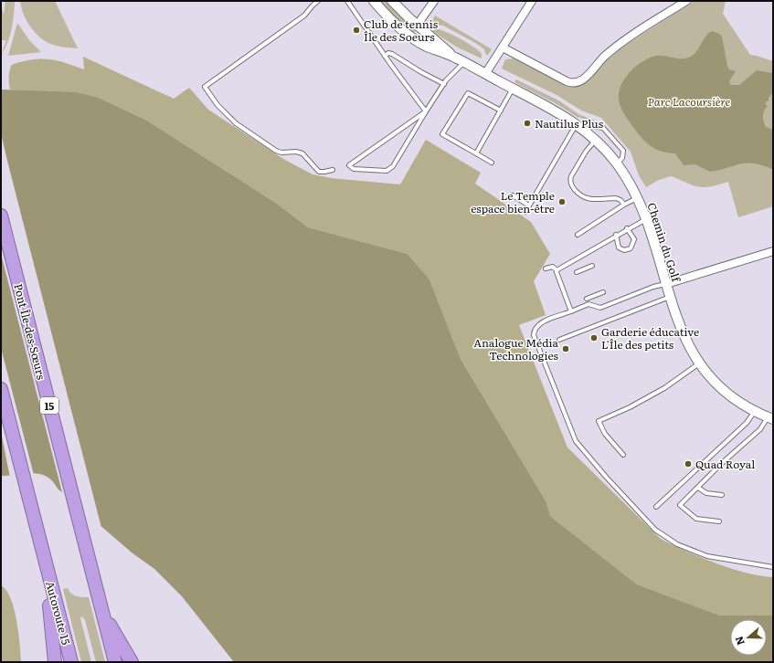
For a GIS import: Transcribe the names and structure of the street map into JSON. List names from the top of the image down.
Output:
{
  "streets": {
    "highway": ["Pont Île-des-Sœurs", "15", "Autoroute 15"],
    "street": ["Chemin du Golf"]
  },
  "crossings": [
    ["Pont Île-des-Sœurs", "15"]
  ],
  "parks": ["Parc Lacoursière"],
  "places": [
    "Club de tennis Île des Soeurs",
    "Nautilus Plus",
    "Le Temple espace bien-être",
    "Garderie éducative L'Île des petits",
    "Analogue Média Technologies",
    "Quad Royal"
  ],
  "north": "left"
}
